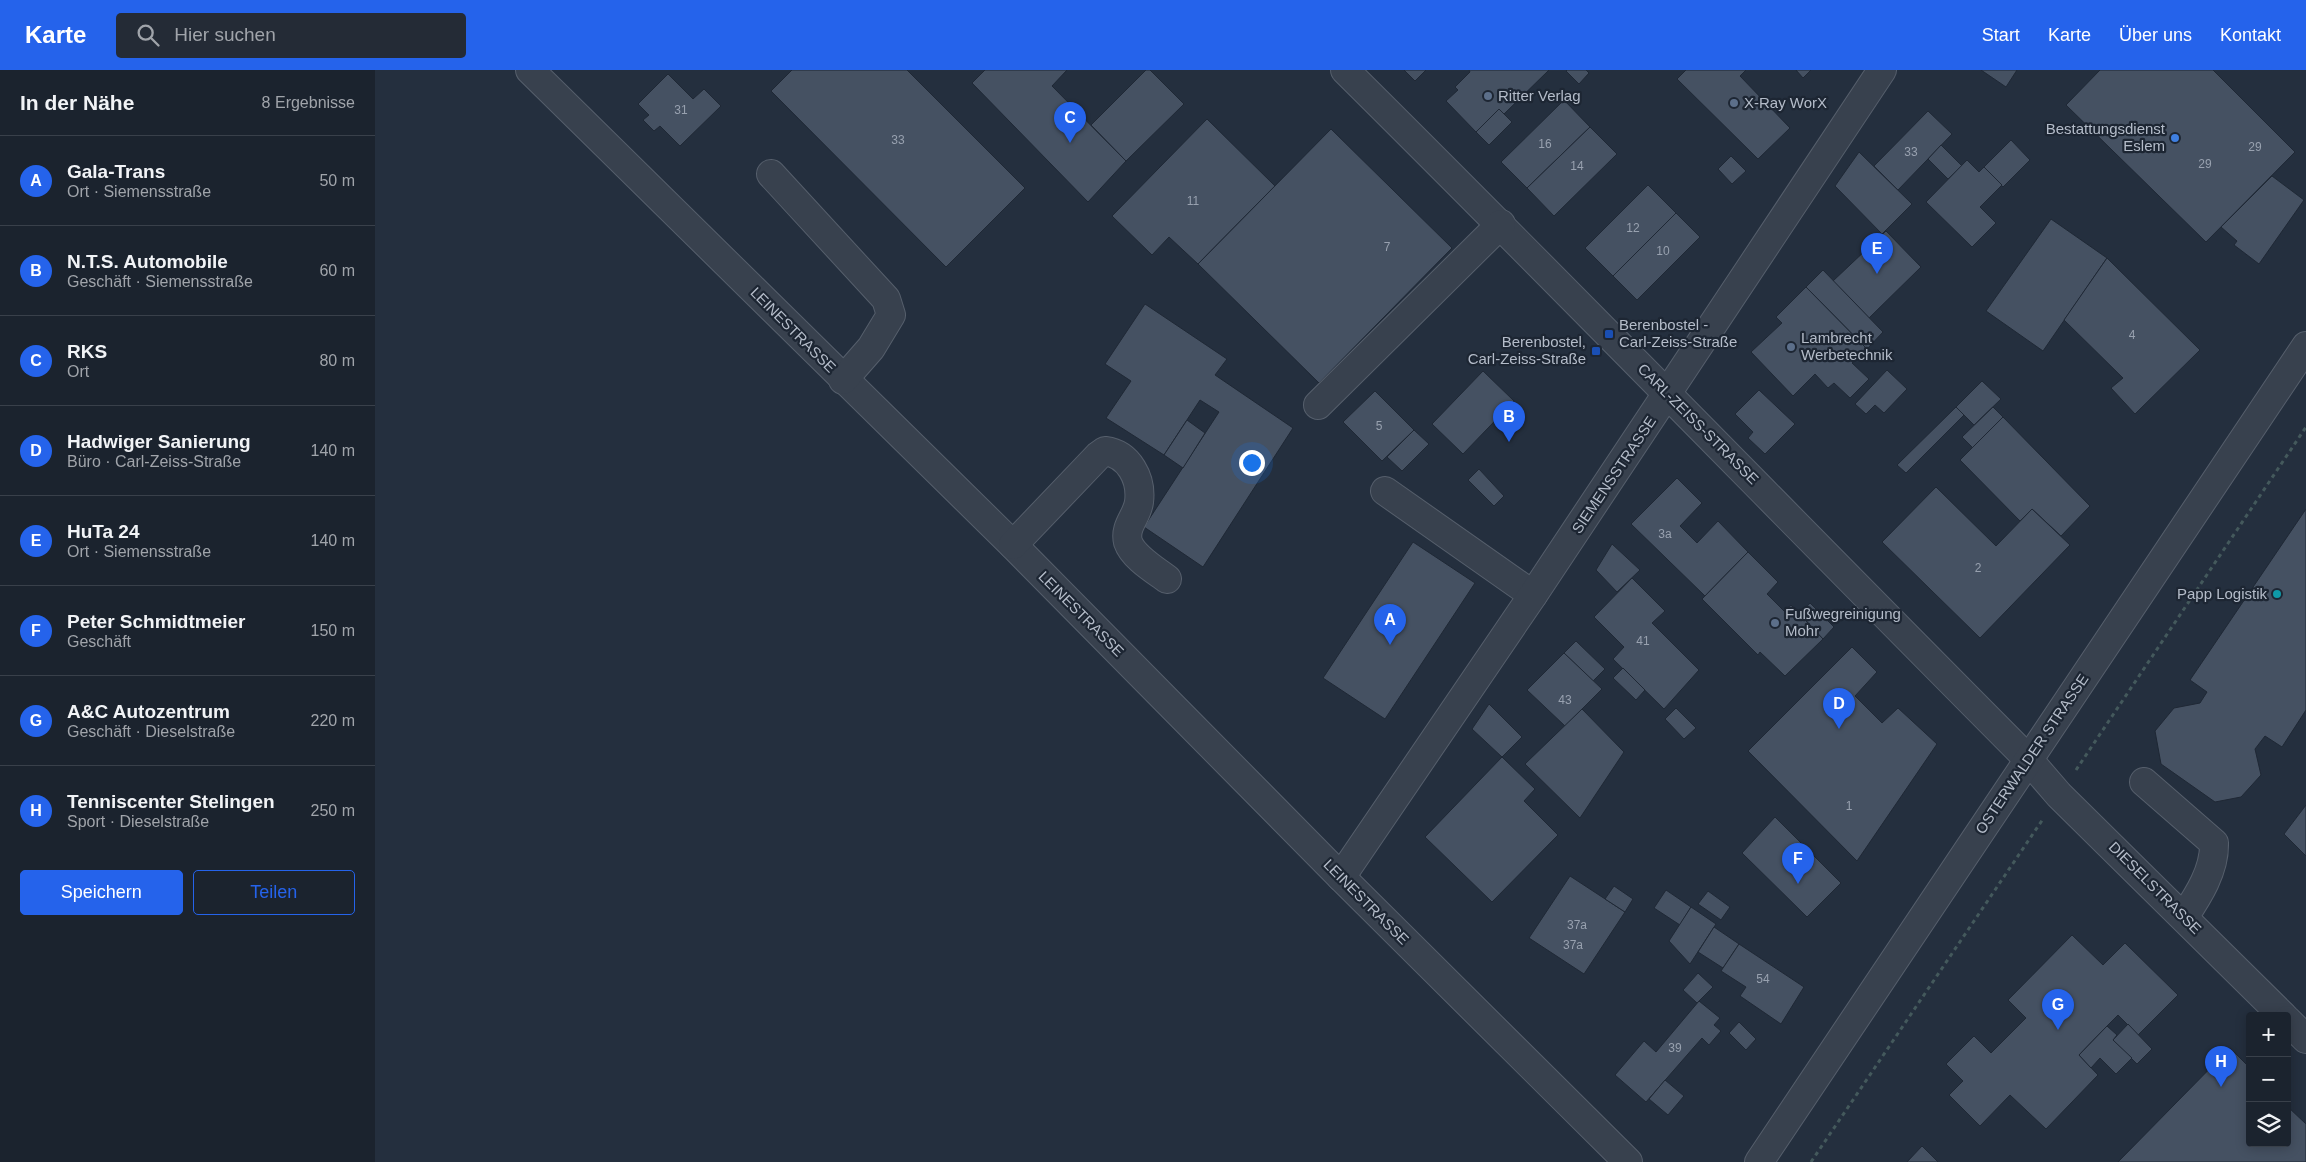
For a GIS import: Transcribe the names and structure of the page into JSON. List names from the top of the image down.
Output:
{
  "streets": {
    "street": [
      "LEINESTRASSE",
      "CARL-ZEISS-STRASSE",
      "SIEMENSSTRASSE",
      "OSTERWALDER STRASSE",
      "DIESELSTRASSE"
    ]
  },
  "crossings": [
    ["LEINESTRASSE", "SIEMENSSTRASSE"],
    ["CARL-ZEISS-STRASSE", "SIEMENSSTRASSE"],
    ["CARL-ZEISS-STRASSE", "OSTERWALDER STRASSE"],
    ["CARL-ZEISS-STRASSE", "DIESELSTRASSE"],
    ["OSTERWALDER STRASSE", "DIESELSTRASSE"]
  ],
  "places": {
    "other": [
      "Ritter Verlag",
      "X-Ray WorX",
      "Bestattungsdienst Eslem",
      "Lambrecht Werbetechnik",
      "Papp Logistik",
      "Fußwegreinigung Mohr"
    ],
    "transit": ["Berenbostel - Carl-Zeiss-Straße", "Berenbostel, Carl-Zeiss-Straße"]
  },
  "house_numbers": [
    "31",
    "33",
    "16",
    "29",
    "33",
    "29",
    "14",
    "11",
    "12",
    "7",
    "10",
    "4",
    "5",
    "3a",
    "2",
    "41",
    "43",
    "1",
    "37a",
    "37a",
    "54",
    "39"
  ],
  "page": {
    "header": "Karte",
    "search": "Hier suchen",
    "nav": [
      "Start",
      "Karte",
      "Über uns",
      "Kontakt"
    ],
    "heading": ["In der Nähe", "8 Ergebnisse"],
    "pins": [
      "C",
      "E",
      "B",
      "A",
      "D",
      "F",
      "G",
      "H"
    ],
    "list": [
      {
        "mark": "A",
        "name": "Gala-Trans",
        "note": "Ort · Siemensstraße",
        "value": "50 m"
      },
      {
        "mark": "B",
        "name": "N.T.S. Automobile",
        "note": "Geschäft · Siemensstraße",
        "value": "60 m"
      },
      {
        "mark": "C",
        "name": "RKS",
        "note": "Ort",
        "value": "80 m"
      },
      {
        "mark": "D",
        "name": "Hadwiger Sanierung",
        "note": "Büro · Carl-Zeiss-Straße",
        "value": "140 m"
      },
      {
        "mark": "E",
        "name": "HuTa 24",
        "note": "Ort · Siemensstraße",
        "value": "140 m"
      },
      {
        "mark": "F",
        "name": "Peter Schmidtmeier",
        "note": "Geschäft",
        "value": "150 m"
      },
      {
        "mark": "G",
        "name": "A&C Autozentrum",
        "note": "Geschäft · Dieselstraße",
        "value": "220 m"
      },
      {
        "mark": "H",
        "name": "Tenniscenter Stelingen",
        "note": "Sport · Dieselstraße",
        "value": "250 m"
      }
    ],
    "buttons": ["Speichern", "Teilen"],
    "map_buttons": ["+", "−"]
  }
}
